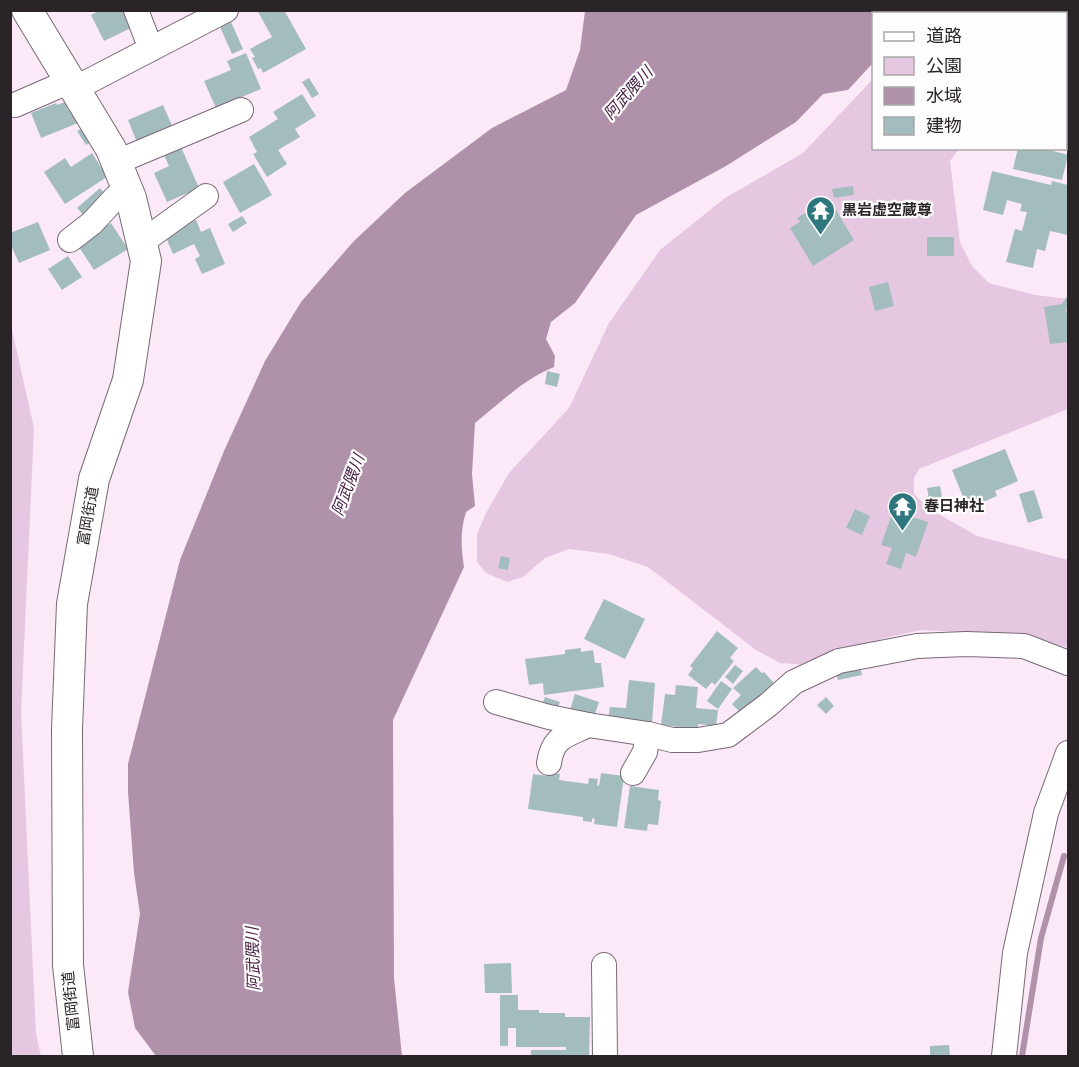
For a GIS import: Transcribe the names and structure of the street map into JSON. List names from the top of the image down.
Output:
{
  "streets": {
    "street": ["富岡街道"]
  },
  "water": ["阿武隈川"],
  "places": {
    "temple": ["黒岩虚空蔵尊", "春日神社"]
  },
  "legend": [
    "道路",
    "公園",
    "水域",
    "建物"
  ]
}
